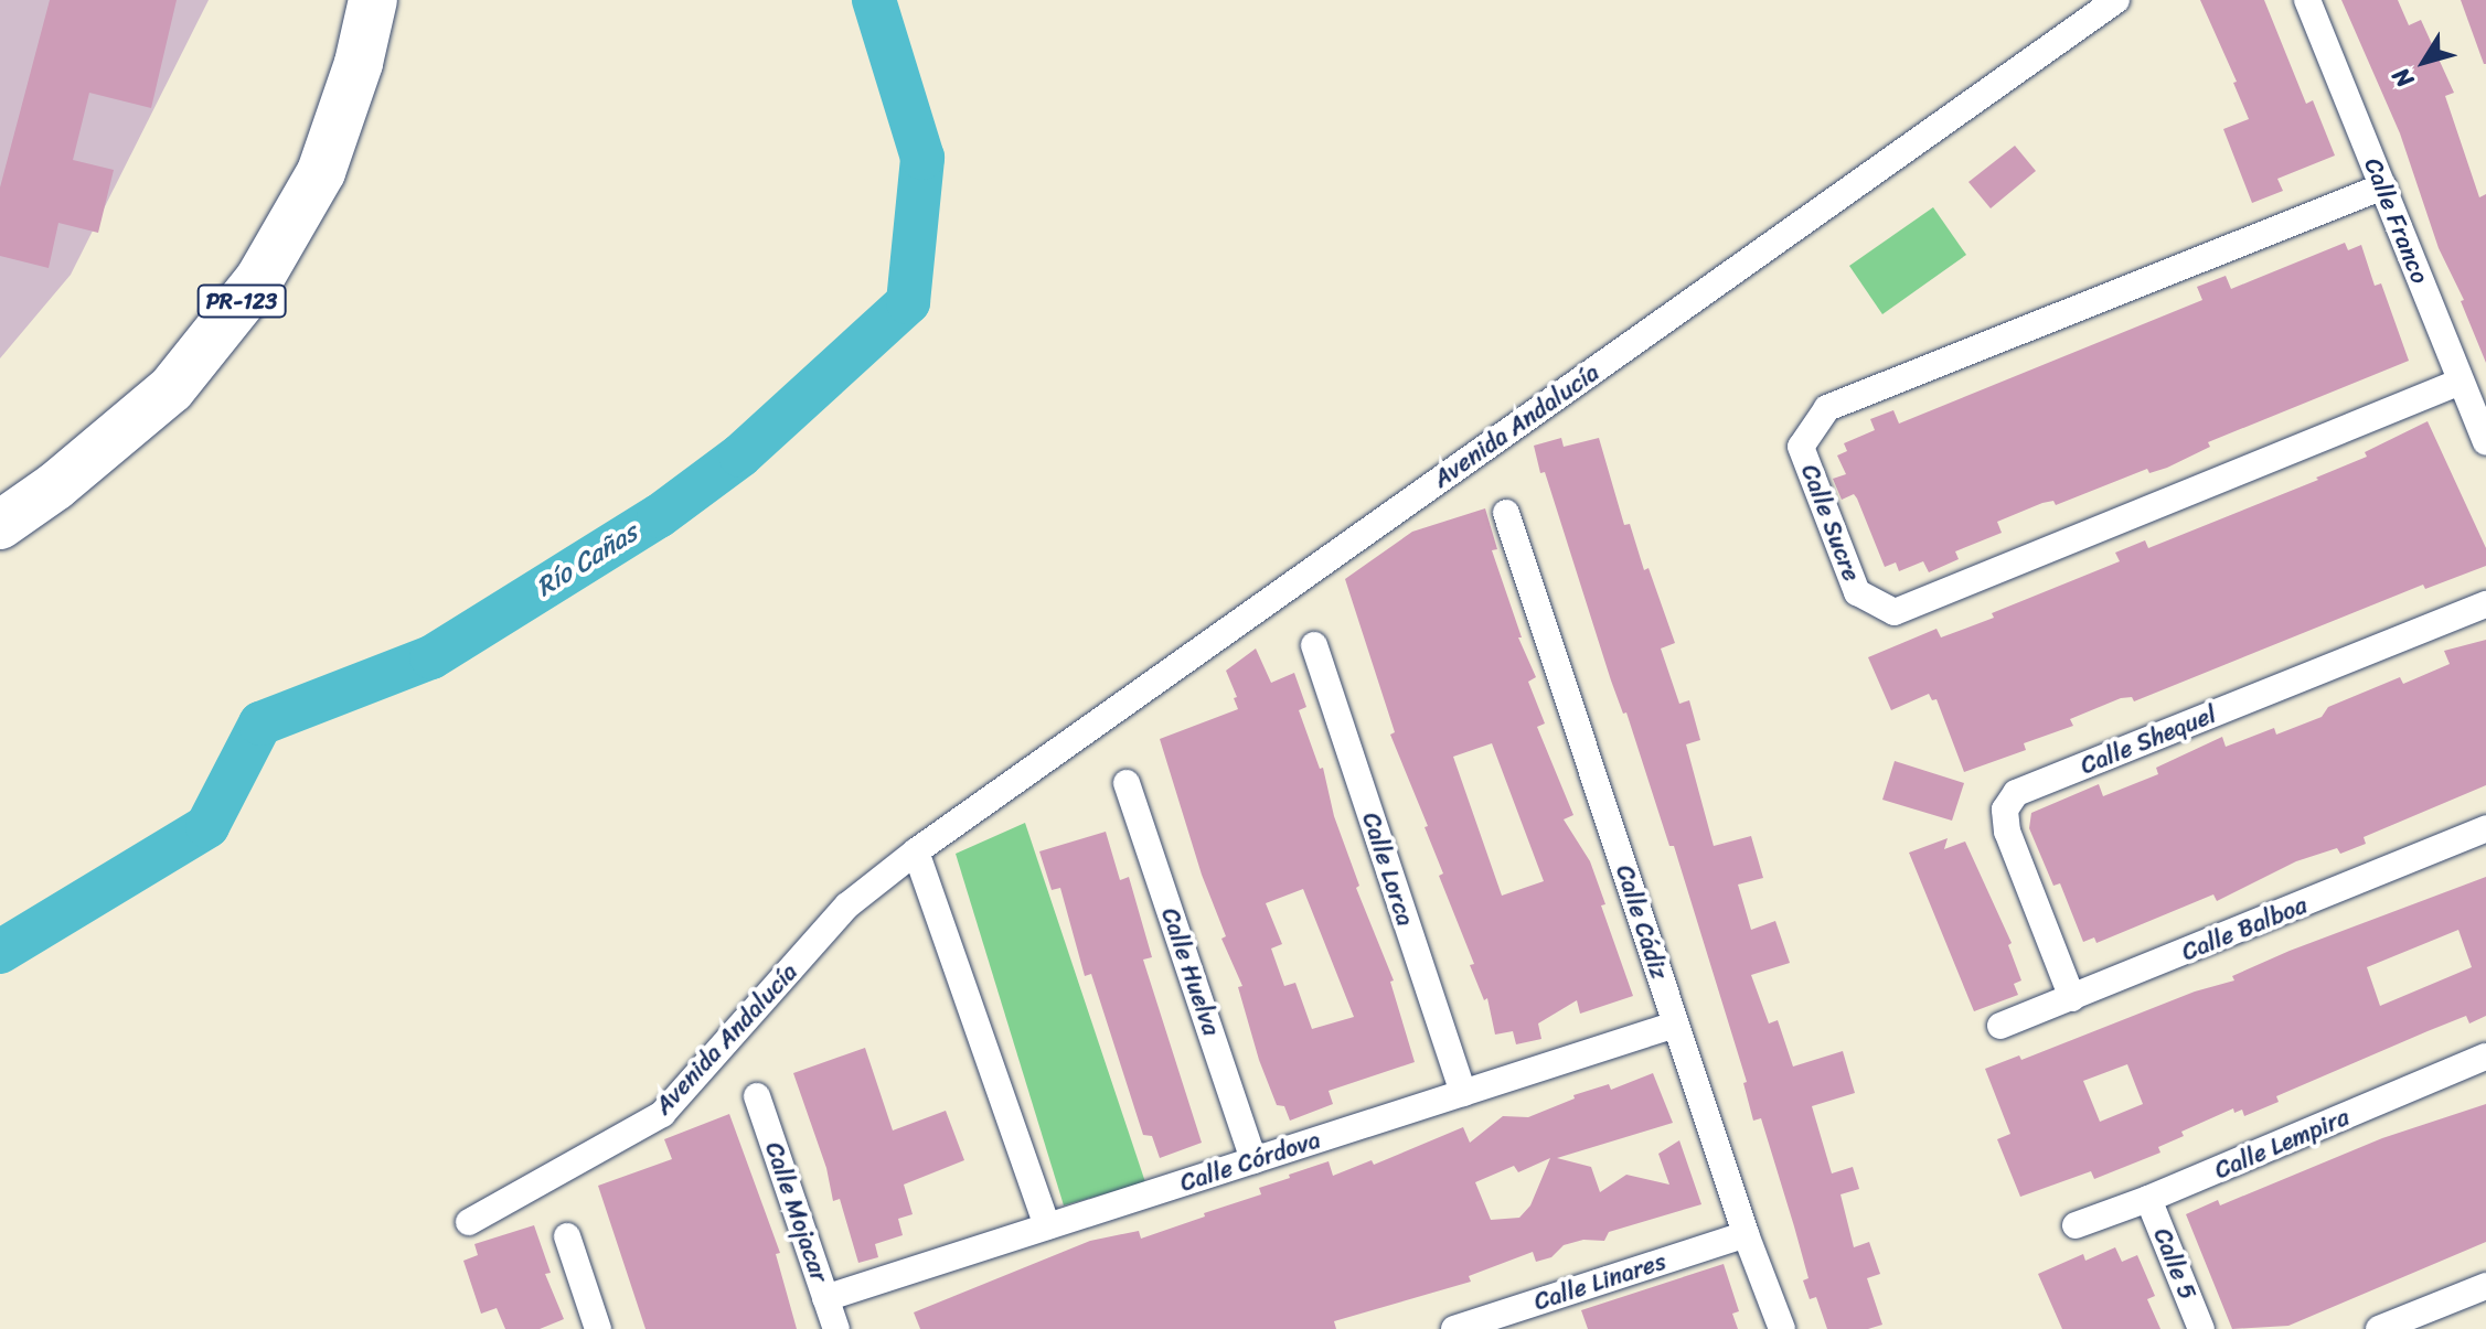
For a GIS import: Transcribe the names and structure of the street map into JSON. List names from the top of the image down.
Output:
{
  "streets": {
    "highway": ["PR-123"],
    "street": [
      "Calle Franco",
      "Avenida Andalucía",
      "Calle Sucre",
      "Calle Shequel",
      "Calle Lorca",
      "Calle Cádiz",
      "Calle Balboa",
      "Calle Huelva",
      "Calle Lempira",
      "Calle Córdova",
      "Calle Mojacar",
      "Calle 5",
      "Calle Linares"
    ]
  },
  "crossings": [
    ["Calle Franco", "Calle Sucre"],
    ["Calle Shequel", "Calle Balboa"],
    ["Calle Lorca", "Calle Córdova"],
    ["Calle Cádiz", "Calle Córdova"],
    ["Calle Cádiz", "Calle Linares"],
    ["Calle Huelva", "Calle Córdova"],
    ["Calle Lempira", "Calle 5"],
    ["Calle Córdova", "Calle Mojacar"]
  ],
  "water": ["Río Cañas"],
  "north": "bottom left"
}
